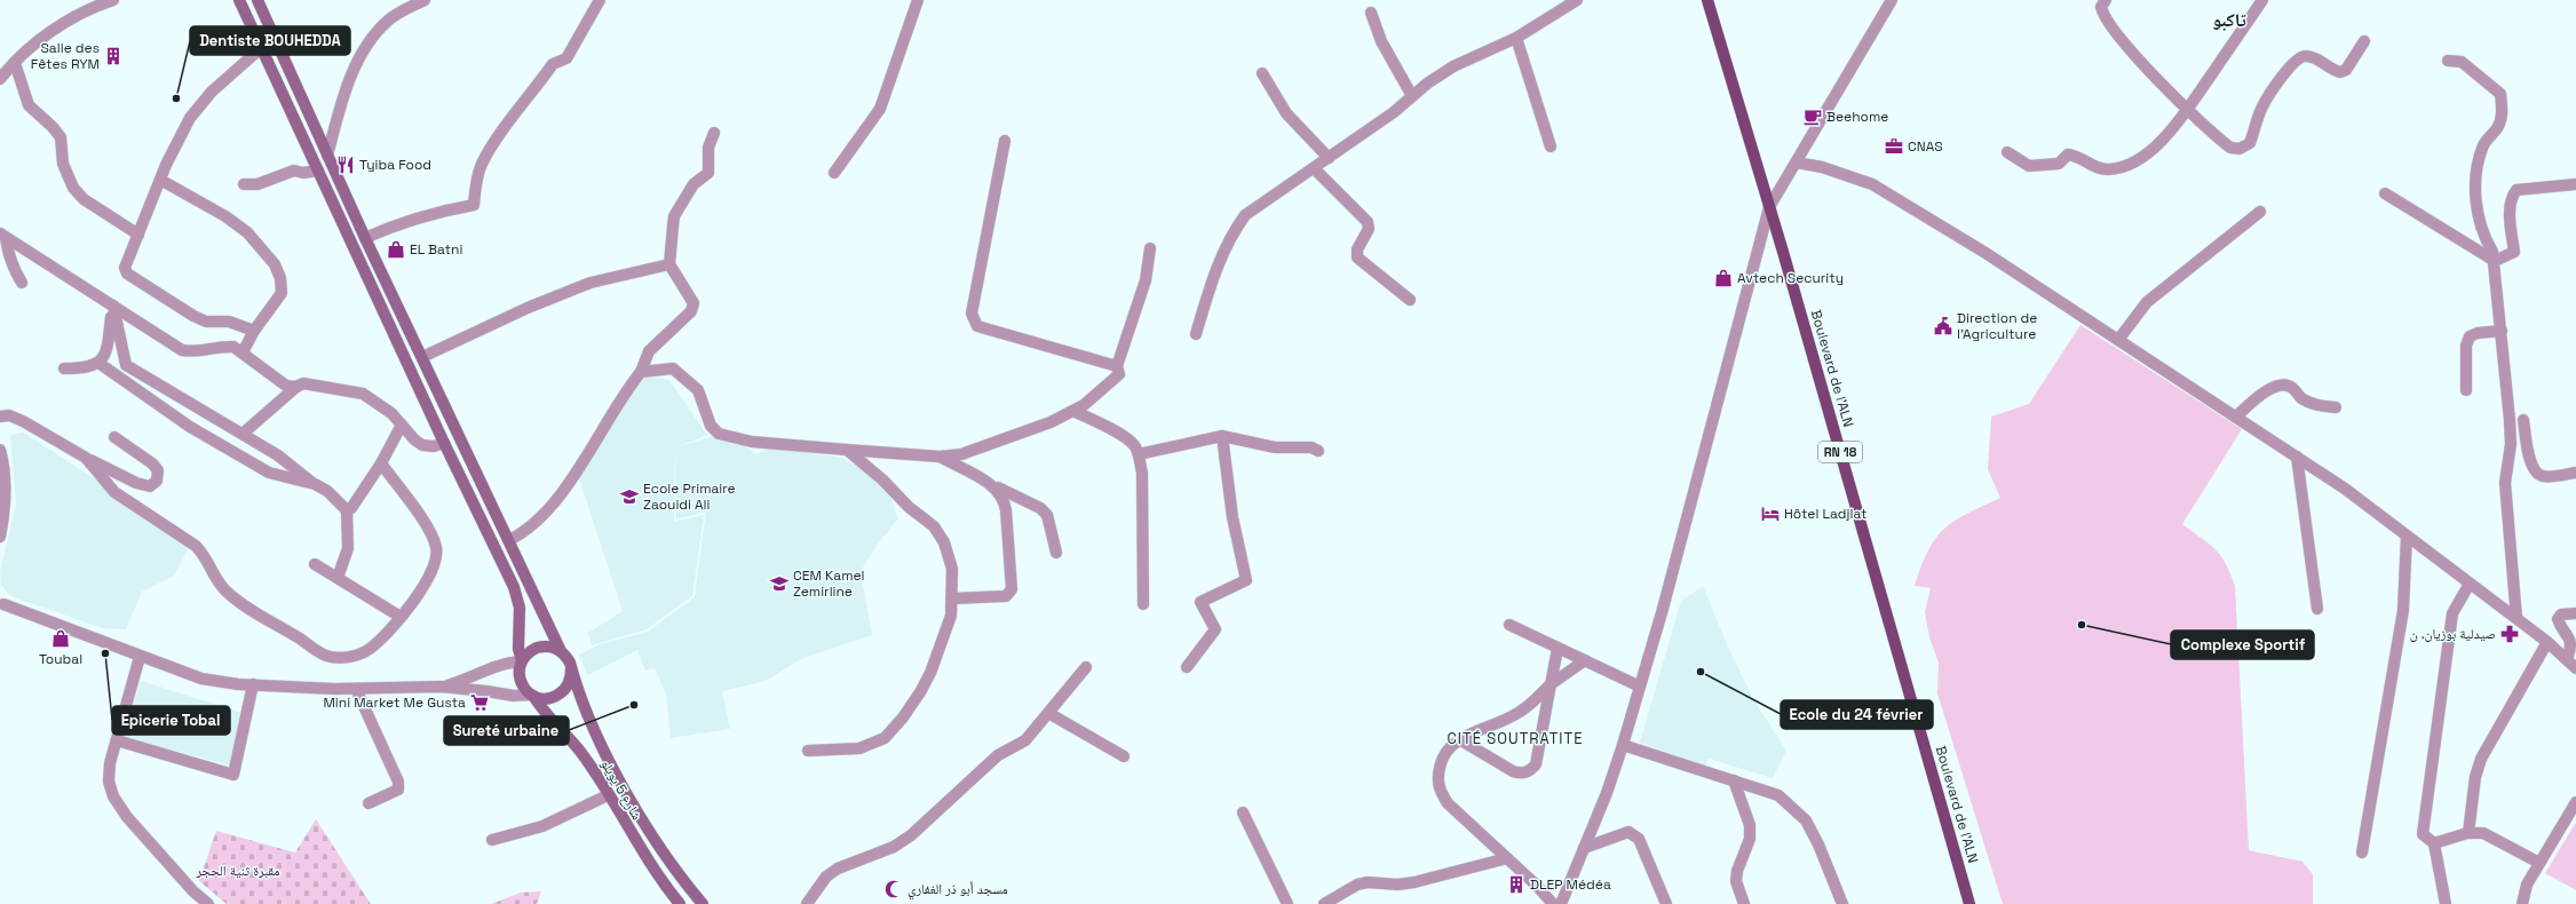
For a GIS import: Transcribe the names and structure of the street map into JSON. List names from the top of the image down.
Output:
{
  "streets": {
    "main road": ["Boulevard de l'ALN", "RN 18", "شارع 5 يويلو"]
  },
  "districts": ["تاكبو", "CITÉ SOUTRATITE"],
  "parks": ["مقبرة ثنية الحجر"],
  "places": {
    "building": ["Salle des Fêtes RYM", "DLEP Médéa"],
    "other": [
      "Dentiste BOUHEDDA",
      "Complexe Sportif",
      "Epicerie Tobal",
      "Ecole du 24 février",
      "Sureté urbaine"
    ],
    "cafe": ["Beehome"],
    "office": ["CNAS"],
    "restaurant": ["Tyiba Food"],
    "shop": ["EL Batni", "Avtech Security", "Toubal"],
    "public building": ["Direction de l'Agriculture"],
    "school or university": ["Ecole Primaire Zaouidi Ali", "CEM Kamel Zemirline"],
    "hotel": ["Hôtel Ladjlat"],
    "pharmacy": ["صيدلية بوزيان. ن"],
    "supermarket": ["Mini Market Me Gusta"],
    "mosque": ["مسجد أبو ذر الغفاري"]
  }
}
